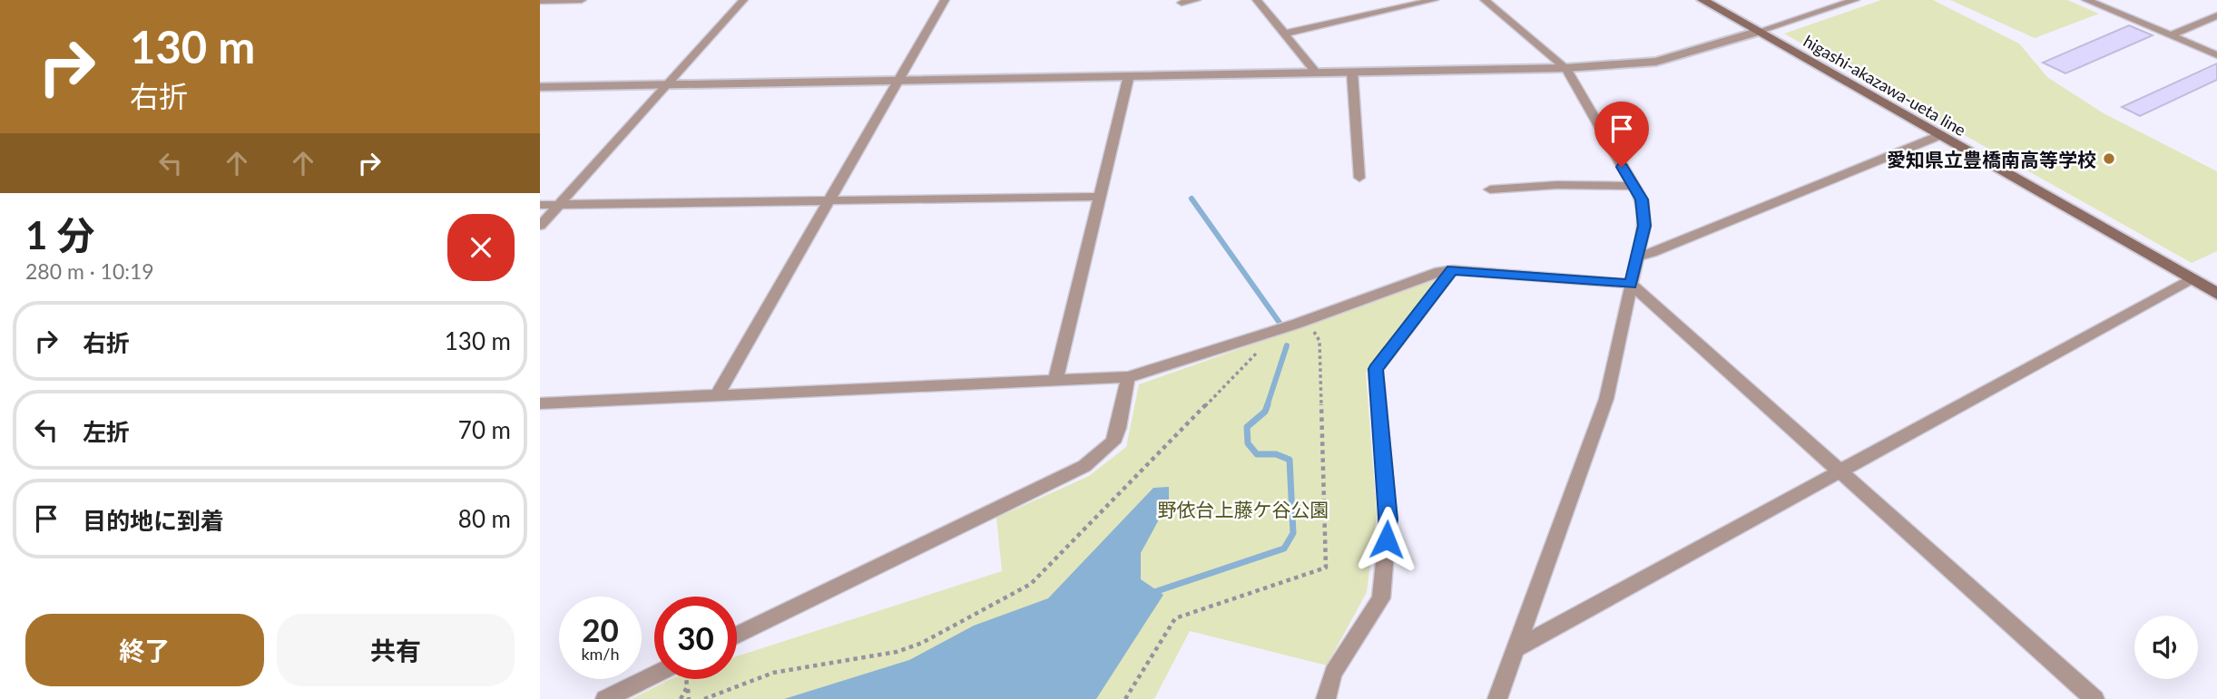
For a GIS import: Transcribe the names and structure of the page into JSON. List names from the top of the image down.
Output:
{
  "streets": {
    "main road": ["higashi-akazawa-ueta line"]
  },
  "parks": ["野依台上藤ケ谷公園"],
  "places": ["愛知県立豊橋南高等学校"],
  "page": {
    "turn": ["130 m", "右折"],
    "heading": ["1 分", "280 m · 10:19"],
    "list": [
      {
        "name": "右折",
        "value": "130 m"
      },
      {
        "name": "左折",
        "value": "70 m"
      },
      {
        "name": "目的地に到着",
        "value": "80 m"
      }
    ],
    "speed": "20 km/h",
    "limit": "30",
    "buttons": ["終了", "共有"]
  }
}
